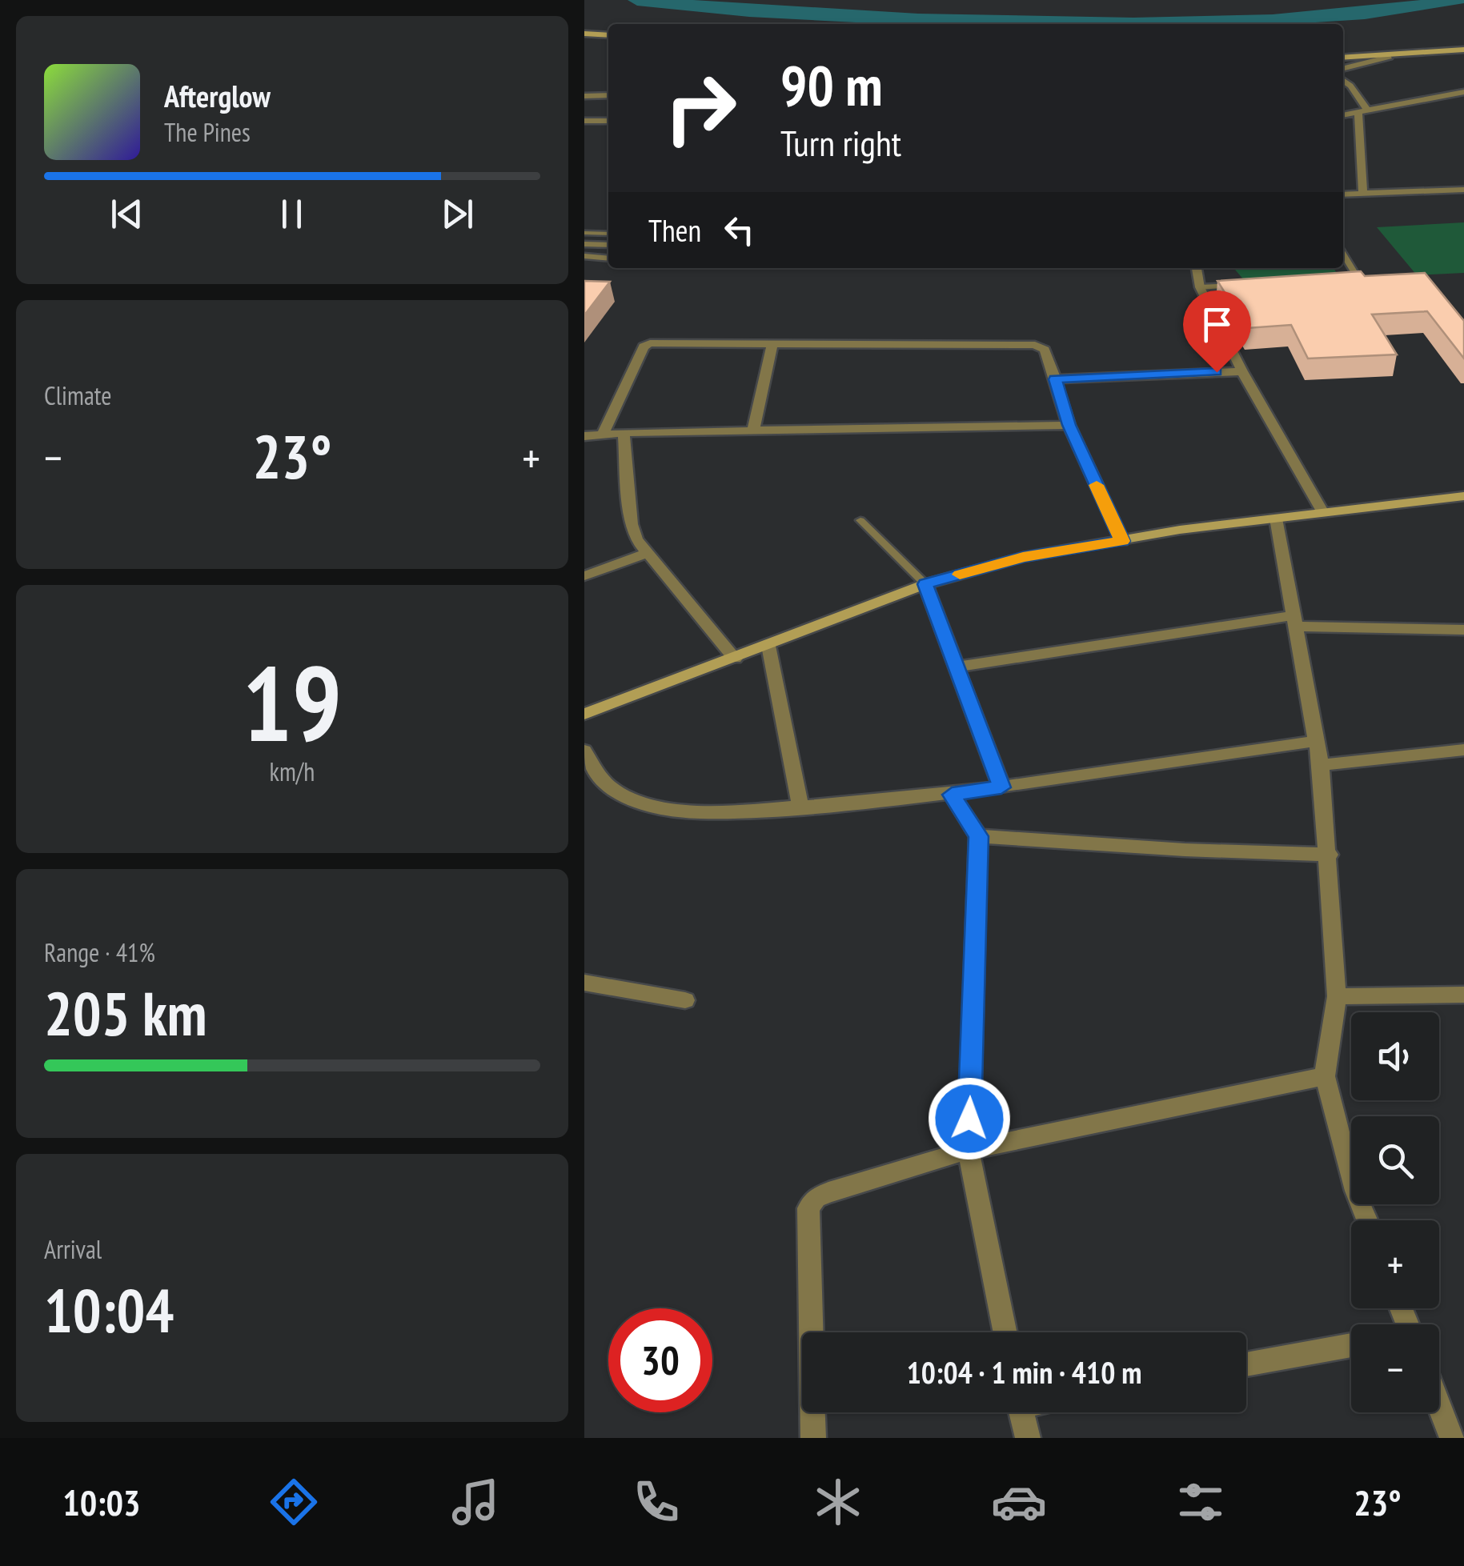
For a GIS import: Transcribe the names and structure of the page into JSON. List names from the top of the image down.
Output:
{
  "page": {
    "turn": ["90 m", "Turn right"],
    "song": ["Afterglow", "The Pines"],
    "then": "Then",
    "tile": [
      "Climate",
      ["19", "km/h"],
      ["Range · 41%", "205 km"],
      ["Arrival", "10:04"]
    ],
    "heat": ["−", "23°", "+"],
    "map_buttons": ["+", "−"],
    "limit": "30",
    "trip": "10:04 · 1 min · 410 m",
    "tabs": ["10:03", "23°"]
  }
}
